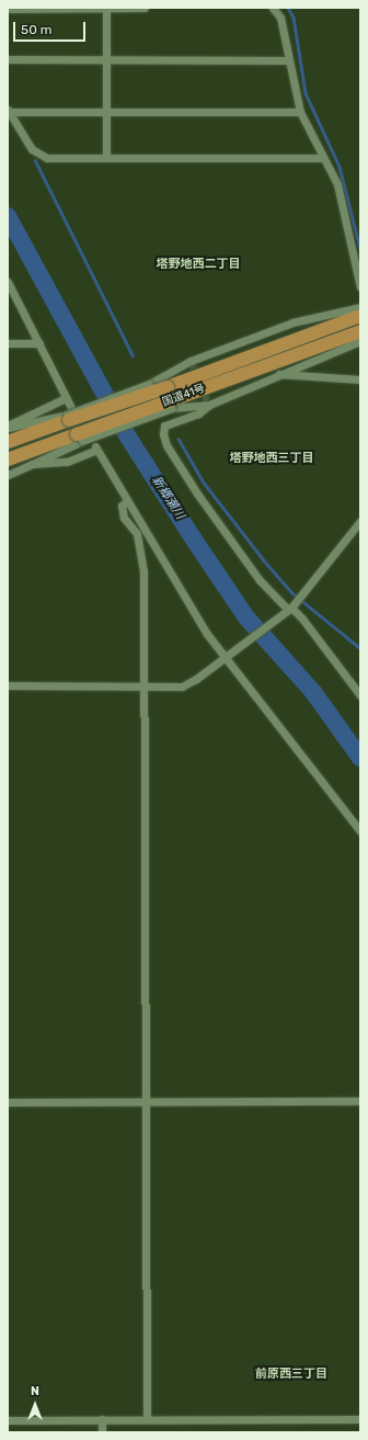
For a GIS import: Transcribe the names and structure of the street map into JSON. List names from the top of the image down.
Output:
{
  "streets": {
    "highway": ["国道41号"]
  },
  "districts": ["塔野地西二丁目", "塔野地西三丁目", "前原西三丁目"],
  "water": ["新郷瀬川"],
  "scale_bar": "50 m",
  "north": "top"
}
